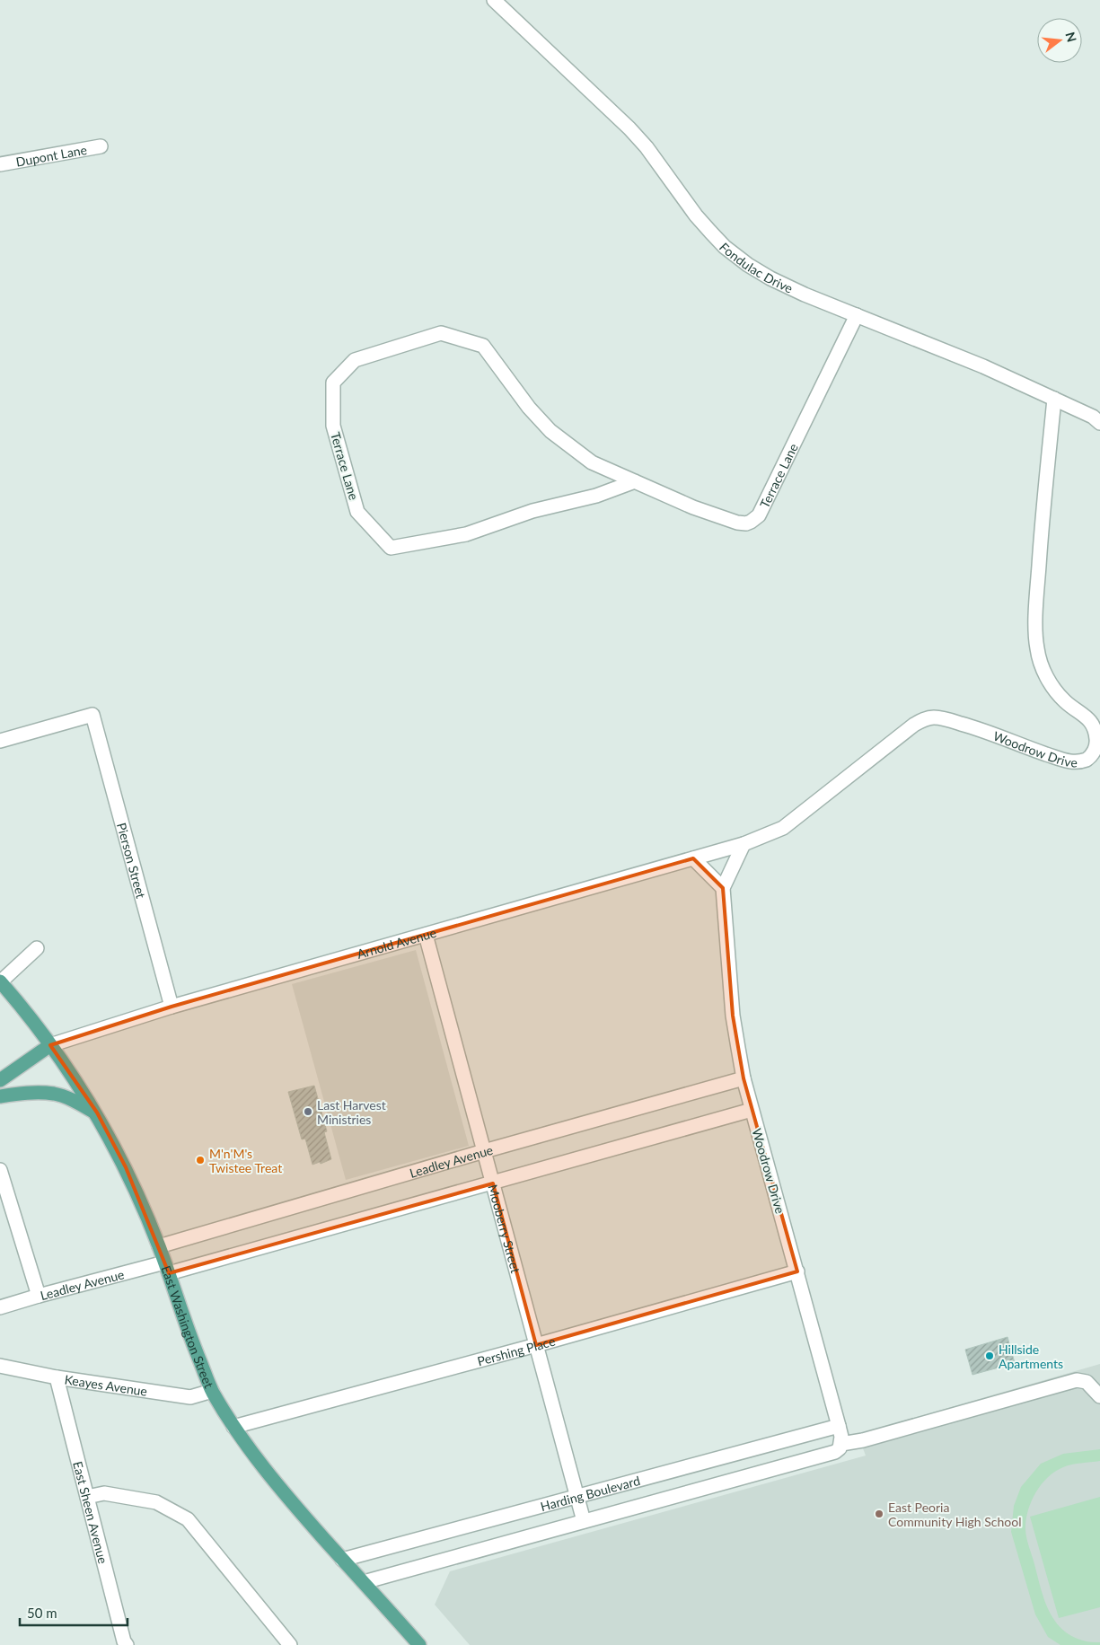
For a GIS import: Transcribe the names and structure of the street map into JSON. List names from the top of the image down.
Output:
{
  "streets": {
    "main road": ["East Washington Street"],
    "street": [
      "Dupont Lane",
      "Fondulac Drive",
      "Terrace Lane",
      "Woodrow Drive",
      "Pierson Street",
      "Arnold Avenue",
      "Leadley Avenue",
      "Mooberry Street",
      "Pershing Place",
      "Keayes Avenue",
      "Harding Boulevard",
      "East Sheen Avenue"
    ]
  },
  "crossings": [
    ["Fondulac Drive", "Terrace Lane"],
    ["Fondulac Drive", "Woodrow Drive"],
    ["Woodrow Drive", "Arnold Avenue"],
    ["Woodrow Drive", "Leadley Avenue"],
    ["Woodrow Drive", "Pershing Place"],
    ["Woodrow Drive", "Harding Boulevard"],
    ["Pierson Street", "Arnold Avenue"],
    ["Arnold Avenue", "Mooberry Street"],
    ["Arnold Avenue", "East Washington Street"],
    ["Leadley Avenue", "Mooberry Street"],
    ["Leadley Avenue", "East Washington Street"],
    ["Mooberry Street", "Pershing Place"],
    ["Mooberry Street", "Harding Boulevard"],
    ["East Washington Street", "Pershing Place"],
    ["East Washington Street", "Keayes Avenue"],
    ["East Washington Street", "Harding Boulevard"],
    ["Keayes Avenue", "East Sheen Avenue"]
  ],
  "places": [
    "Last Harvest Ministries",
    "M'n'M's Twistee Treat",
    "Hillside Apartments",
    "East Peoria Community High School"
  ],
  "scale_bar": "50 m",
  "north": "right"
}
